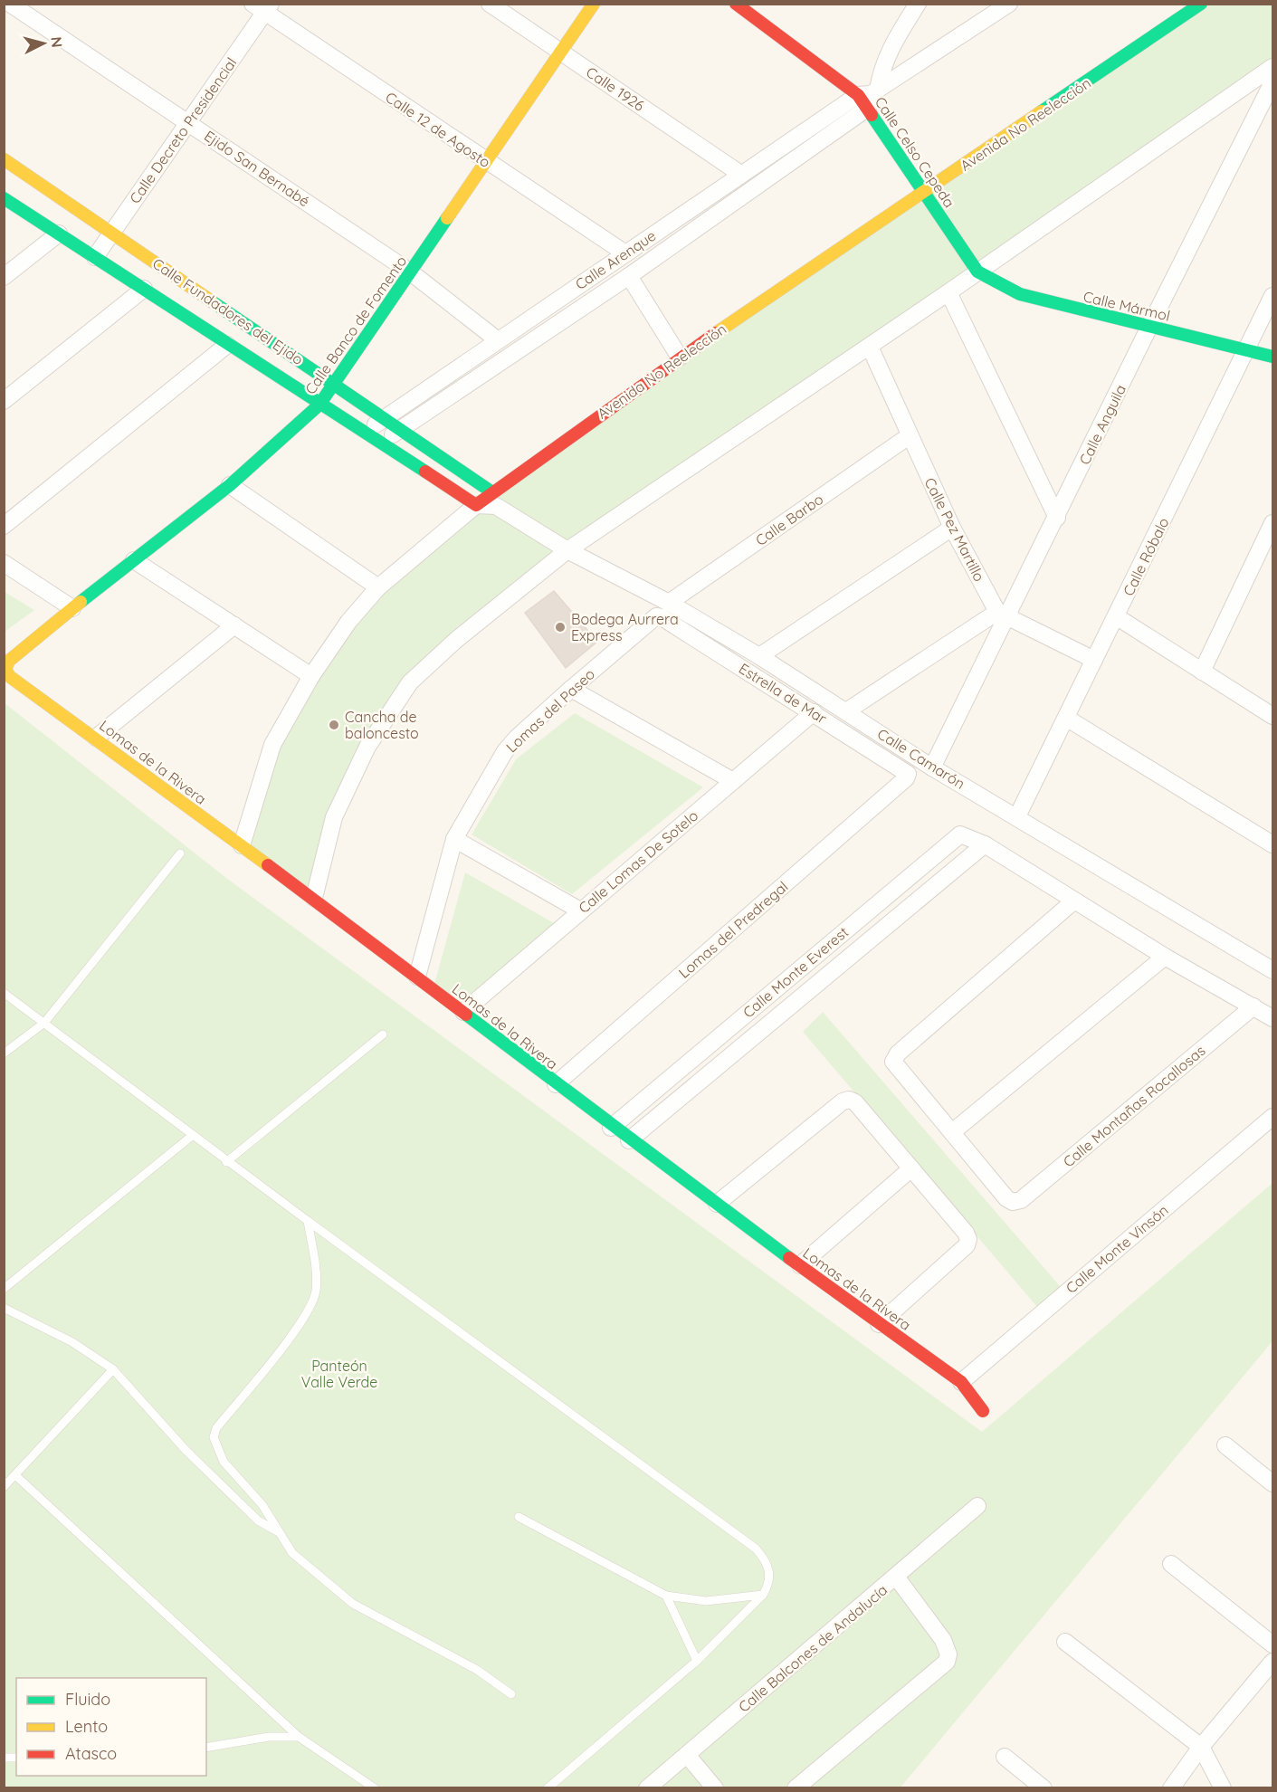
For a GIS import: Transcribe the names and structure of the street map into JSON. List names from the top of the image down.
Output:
{
  "streets": {
    "street": [
      "Calle 1926",
      "Avenida No Reelección",
      "Calle 12 de Agosto",
      "Calle Decreto Presidencial",
      "Calle Celso Cepeda",
      "Ejido San Bernabé",
      "Calle Arenque",
      "Calle Mármol",
      "Calle Fundadores del Ejido",
      "Calle Banco de Fomento",
      "Calle Anguila",
      "Calle Barbo",
      "Calle Pez Martillo",
      "Calle Róbalo",
      "Estrella de Mar",
      "Lomas del Paseo",
      "Calle Camarón",
      "Lomas de la Rivera",
      "Calle Lomas De Sotelo",
      "Lomas del Predregal",
      "Calle Monte Everest",
      "Calle Montañas Rocallosas",
      "Calle Monte Vinsón",
      "Calle Balcones de Andalucía"
    ]
  },
  "crossings": [
    ["Calle 1926", "Calle Arenque"],
    ["Calle 1926", "Calle Banco de Fomento"],
    ["Avenida No Reelección", "Calle Celso Cepeda"],
    ["Avenida No Reelección", "Calle Fundadores del Ejido"],
    ["Calle 12 de Agosto", "Calle Decreto Presidencial"],
    ["Calle 12 de Agosto", "Calle Arenque"],
    ["Calle 12 de Agosto", "Calle Banco de Fomento"],
    ["Calle Decreto Presidencial", "Ejido San Bernabé"],
    ["Calle Decreto Presidencial", "Calle Fundadores del Ejido"],
    ["Calle Celso Cepeda", "Calle Arenque"],
    ["Calle Celso Cepeda", "Calle Mármol"],
    ["Ejido San Bernabé", "Calle Arenque"],
    ["Ejido San Bernabé", "Calle Banco de Fomento"],
    ["Calle Arenque", "Calle Fundadores del Ejido"],
    ["Calle Mármol", "Calle Anguila"],
    ["Calle Mármol", "Calle Róbalo"],
    ["Calle Fundadores del Ejido", "Calle Banco de Fomento"],
    ["Calle Fundadores del Ejido", "Calle Camarón"],
    ["Calle Banco de Fomento", "Lomas de la Rivera"],
    ["Calle Anguila", "Calle Pez Martillo"],
    ["Calle Anguila", "Calle Camarón"],
    ["Calle Barbo", "Calle Pez Martillo"],
    ["Calle Barbo", "Calle Camarón"],
    ["Calle Róbalo", "Calle Camarón"],
    ["Estrella de Mar", "Lomas del Paseo"],
    ["Estrella de Mar", "Calle Lomas De Sotelo"],
    ["Estrella de Mar", "Lomas del Predregal"],
    ["Lomas del Paseo", "Lomas de la Rivera"],
    ["Lomas de la Rivera", "Calle Lomas De Sotelo"],
    ["Lomas de la Rivera", "Lomas del Predregal"],
    ["Lomas de la Rivera", "Calle Monte Everest"],
    ["Lomas de la Rivera", "Calle Monte Vinsón"],
    ["Calle Monte Everest", "Calle Montañas Rocallosas"]
  ],
  "parks": ["Panteón Valle Verde"],
  "places": ["Bodega Aurrera Express", "Cancha de baloncesto"],
  "legend": ["Fluido", "Lento", "Atasco"],
  "north": "right"
}
